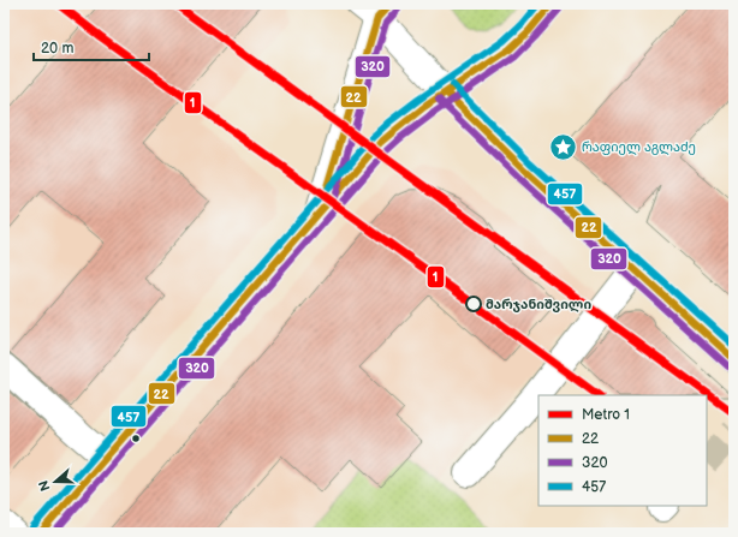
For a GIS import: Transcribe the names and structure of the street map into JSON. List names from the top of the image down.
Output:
{
  "places": {
    "place": ["რაფიელ აგლაძე"],
    "other": ["მარჯანიშვილი"]
  },
  "lines": [
    "metro line 1",
    "transit line 22",
    "transit line 457",
    "transit line 320"
  ],
  "legend": [
    "Metro 1",
    "22",
    "320",
    "457"
  ],
  "scale_bar": "20 m",
  "north": "left"
}
